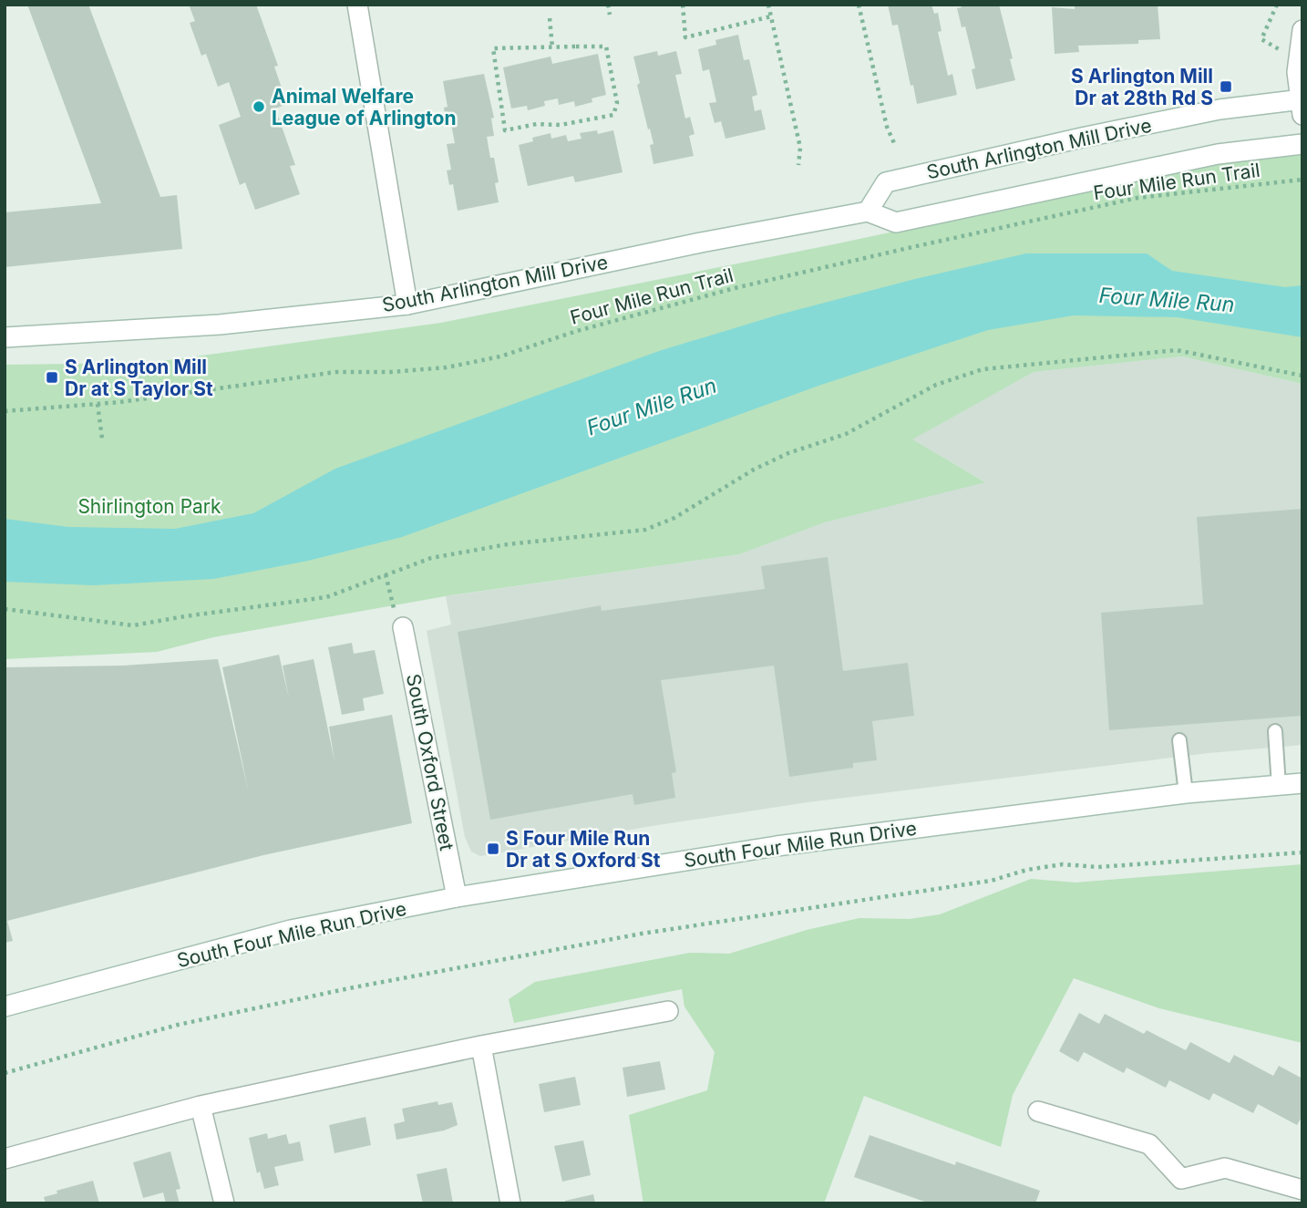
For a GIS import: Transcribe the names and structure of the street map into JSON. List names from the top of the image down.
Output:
{
  "streets": {
    "street": ["South Arlington Mill Drive", "South Oxford Street", "South Four Mile Run Drive"],
    "path": ["Four Mile Run Trail"]
  },
  "crossings": [
    ["South Oxford Street", "South Four Mile Run Drive"]
  ],
  "water": ["Four Mile Run"],
  "parks": ["Shirlington Park"],
  "places": {
    "transit": ["S Arlington Mill Dr at 28th Rd S", "S Arlington Mill Dr at S Taylor St", "S Four Mile Run Dr at S Oxford St"],
    "other": ["Animal Welfare League of Arlington"]
  }
}
